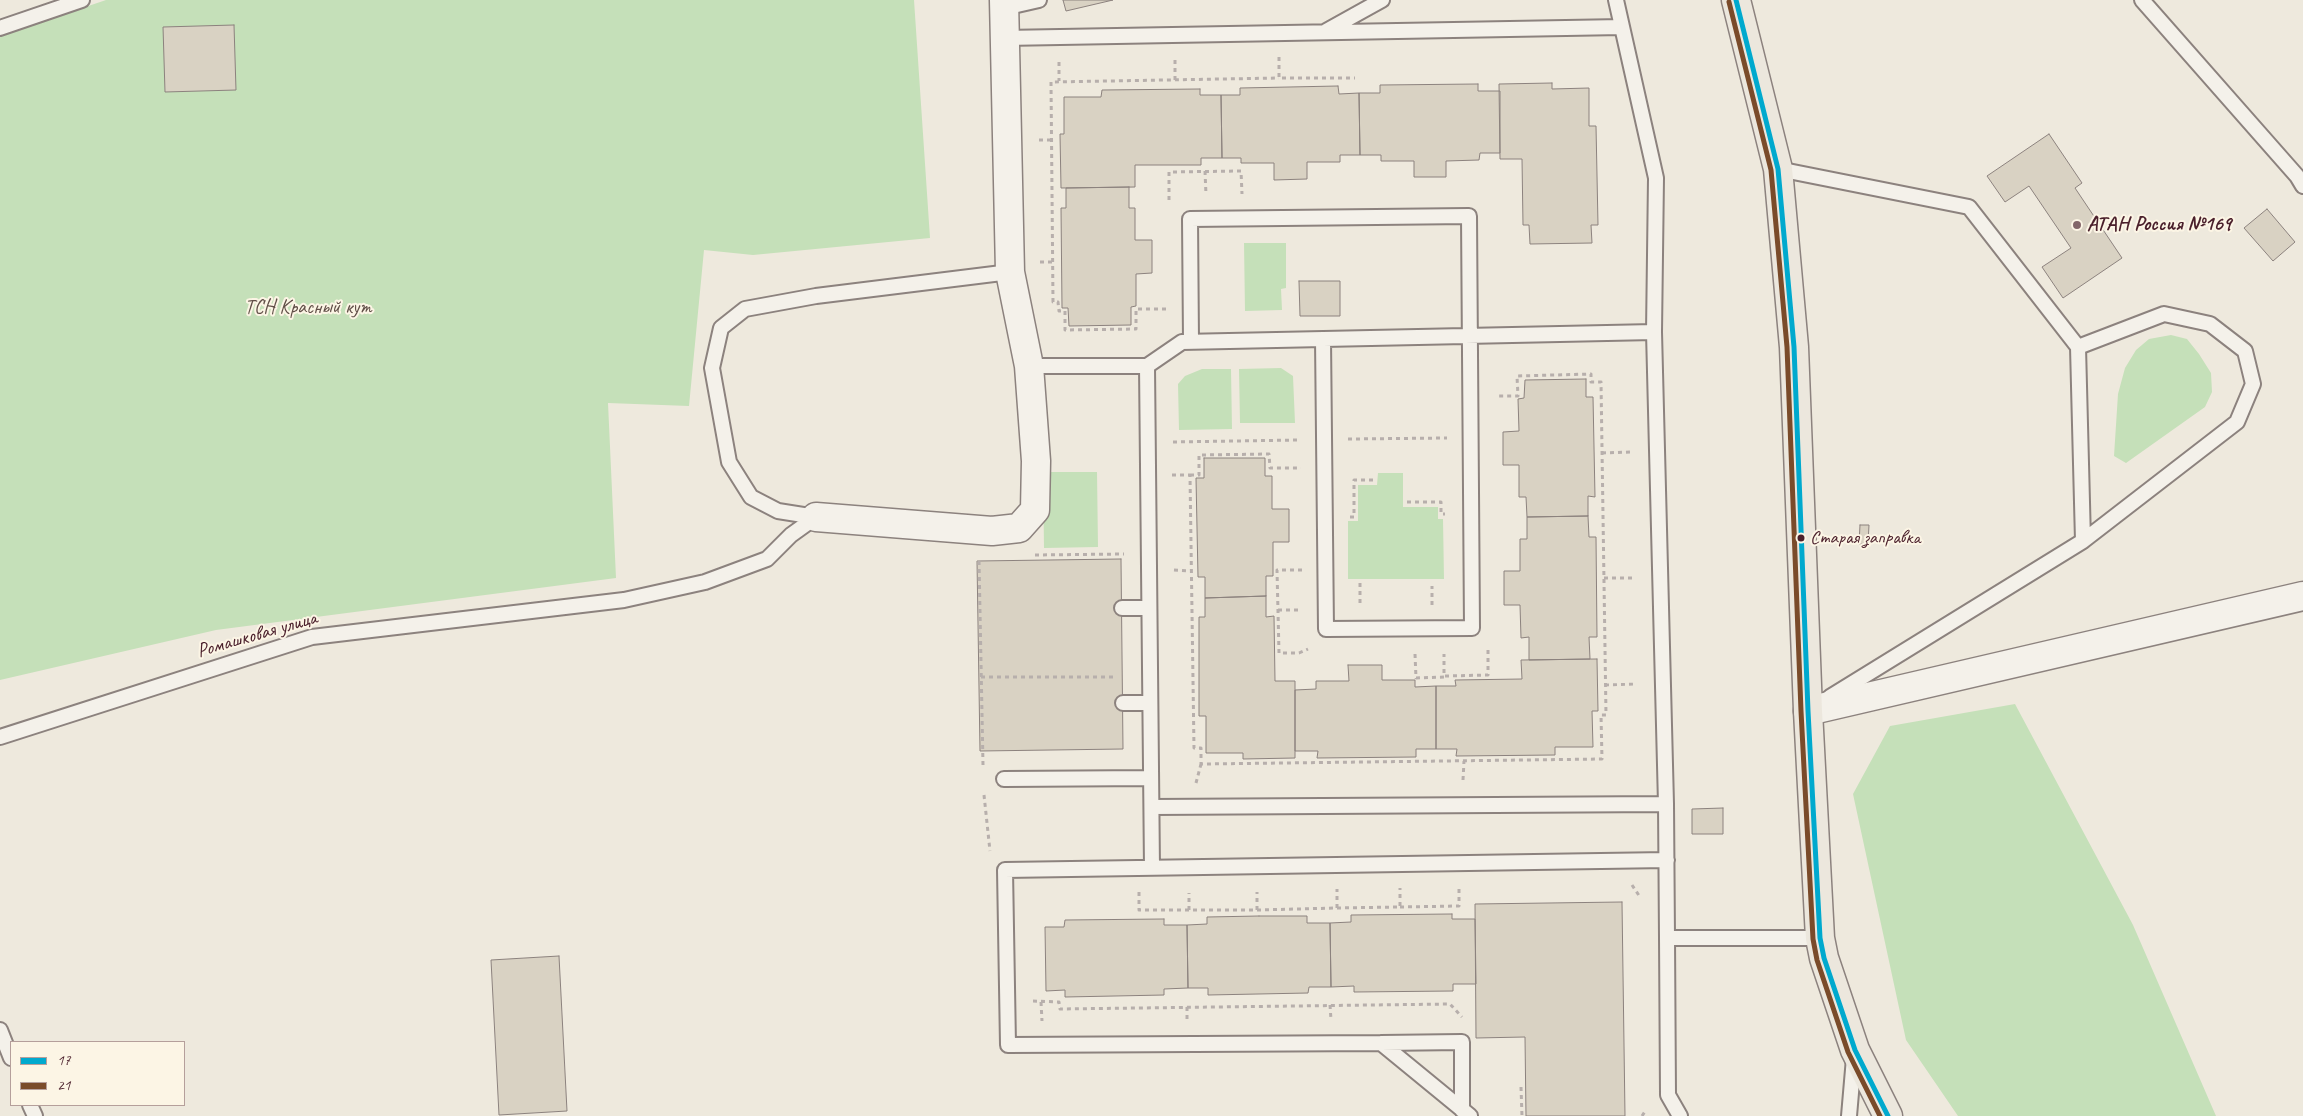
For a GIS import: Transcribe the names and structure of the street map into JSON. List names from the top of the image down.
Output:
{
  "streets": {
    "lane": ["Ромашковая улица"]
  },
  "parks": ["ТСН Красный кут"],
  "places": ["АТАН Россия №169", "Старая заправка"],
  "lines": ["transit line 17", "transit line 21"],
  "legend": ["17", "21"]
}
